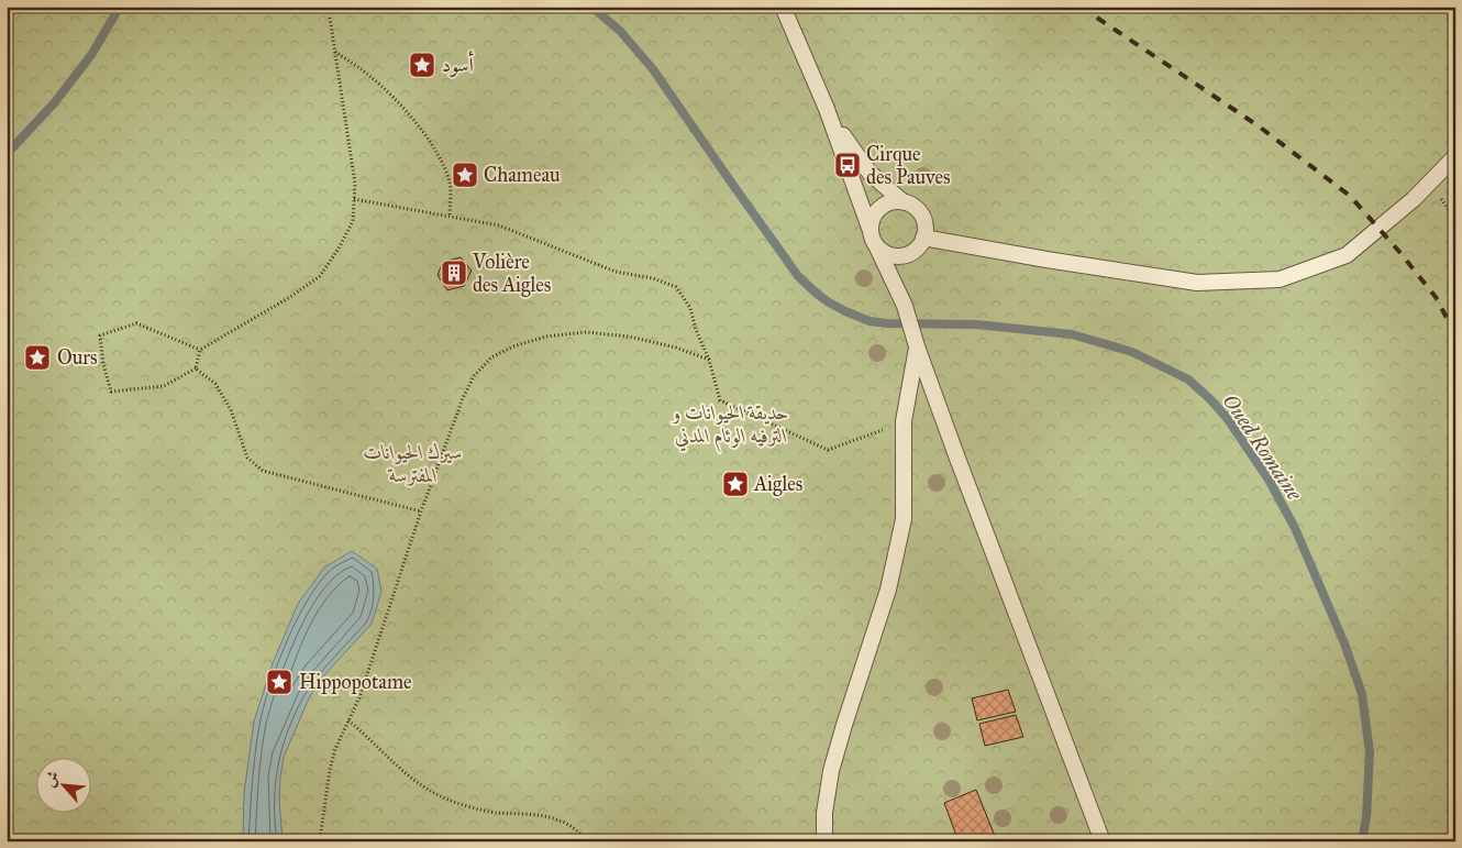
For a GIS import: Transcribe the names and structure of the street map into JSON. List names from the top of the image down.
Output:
{
  "water": ["Oued Romaine"],
  "parks": ["حديقة الحيوانات و الترفيه الوئام المدني", "سيرك الحيوانات المفترسة"],
  "places": {
    "place": [
      "أسود",
      "Chameau",
      "Ours",
      "Aigles",
      "Hippopotame"
    ],
    "bus stop": ["Cirque des Pauves"],
    "building": ["Volière des Aigles"]
  },
  "north": "top left"
}
